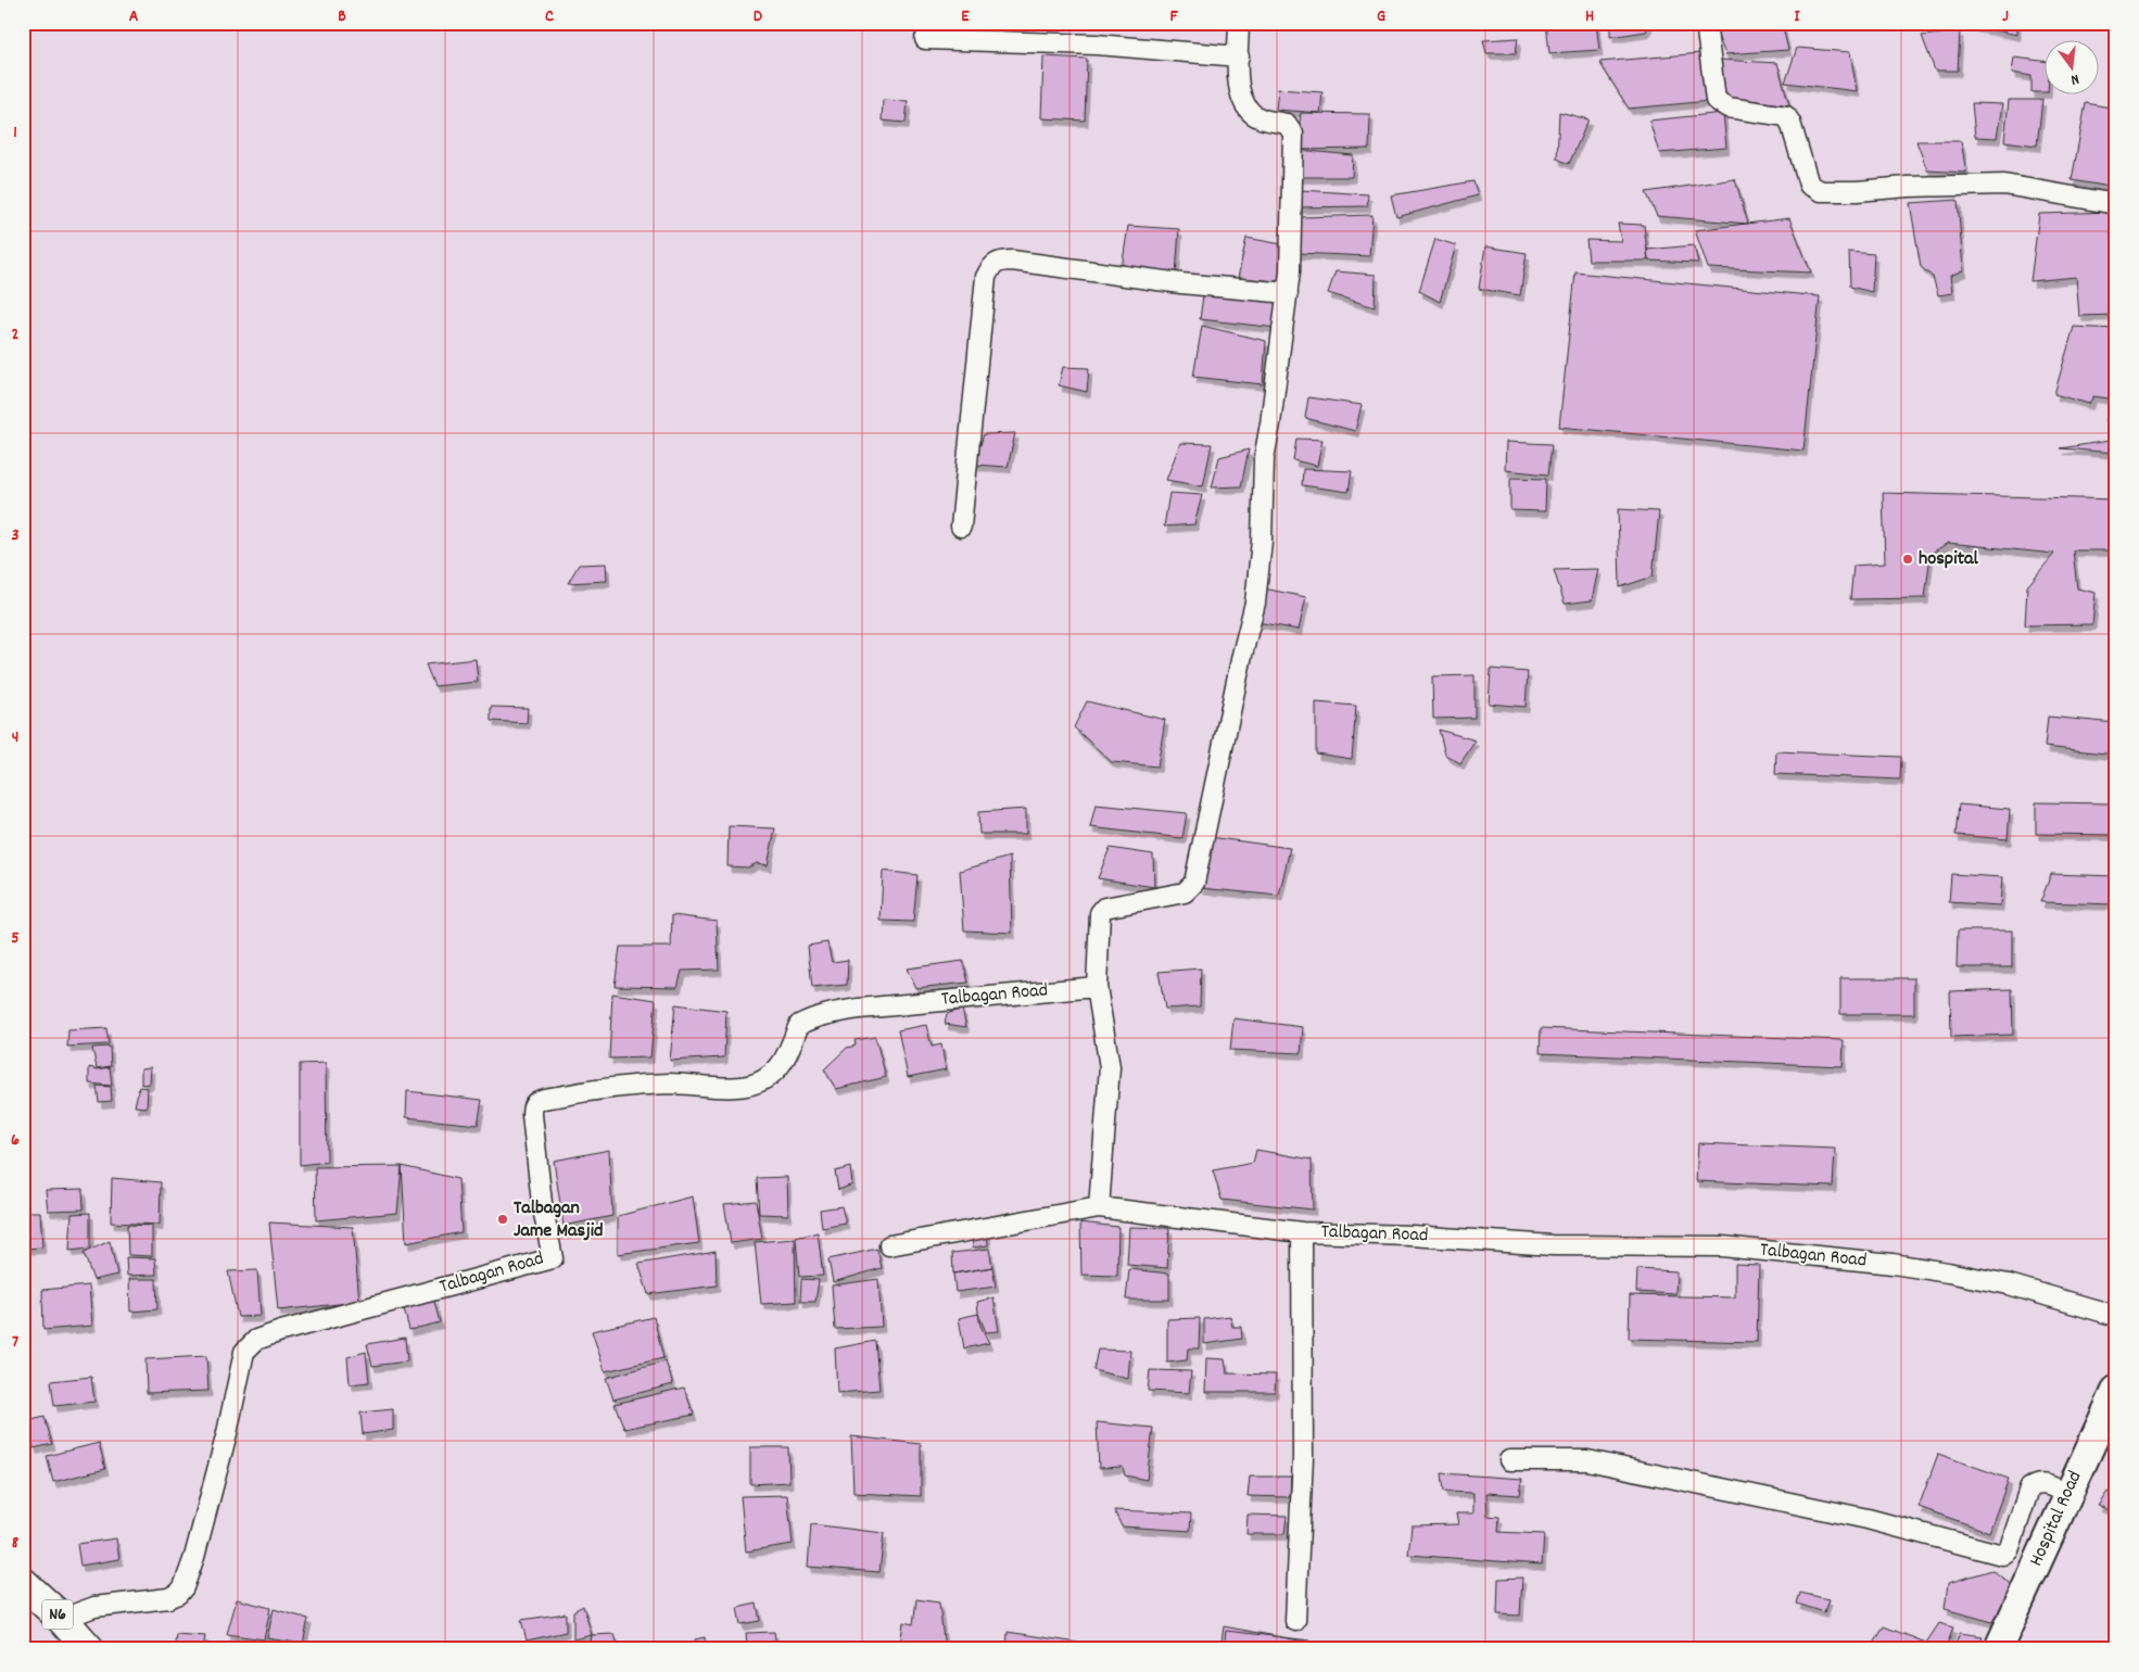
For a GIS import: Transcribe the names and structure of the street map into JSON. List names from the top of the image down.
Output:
{
  "streets": {
    "highway": ["N6"],
    "main road": ["Hospital Road"],
    "street": ["Talbagan Road"]
  },
  "crossings": [
    ["Talbagan Road", "N6"]
  ],
  "places": ["hospital", "Talbagan Jame Masjid"],
  "north": "bottom",
  "grid": {
    "columns": [
      "A",
      "B",
      "C",
      "D",
      "E",
      "F",
      "G",
      "H",
      "I",
      "J"
    ],
    "rows": [
      "1",
      "2",
      "3",
      "4",
      "5",
      "6",
      "7",
      "8"
    ]
  }
}
